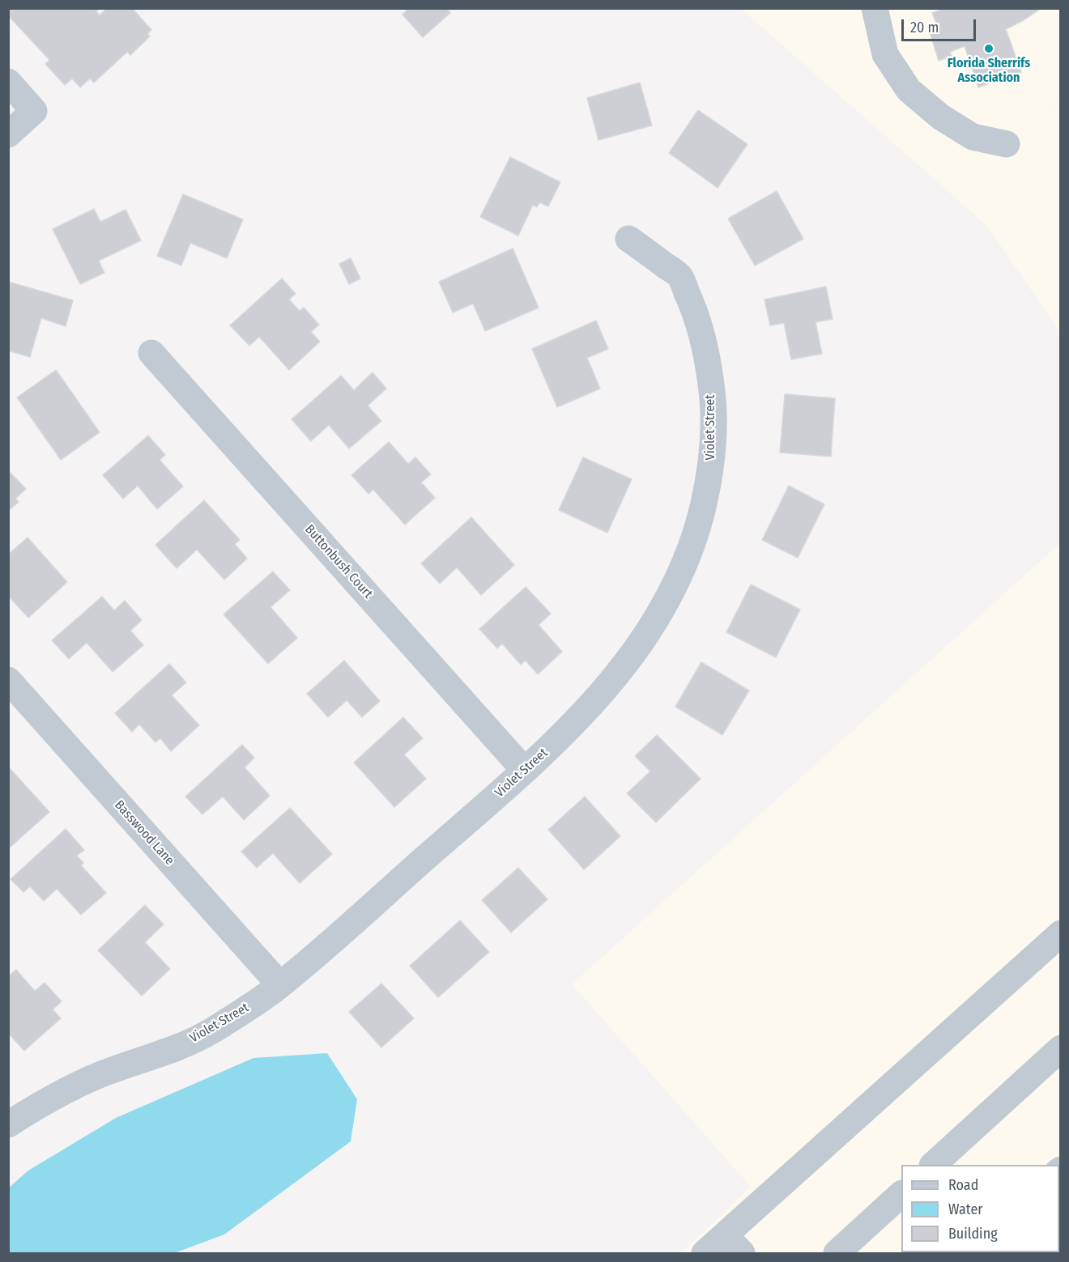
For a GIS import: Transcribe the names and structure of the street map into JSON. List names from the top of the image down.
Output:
{
  "streets": {
    "street": ["Violet Street", "Buttonbush Court", "Basswood Lane"]
  },
  "crossings": [
    ["Violet Street", "Buttonbush Court"],
    ["Violet Street", "Basswood Lane"]
  ],
  "places": ["Florida Sherrifs Association"],
  "legend": ["Road", "Water", "Building"],
  "scale_bar": "20 m"
}
